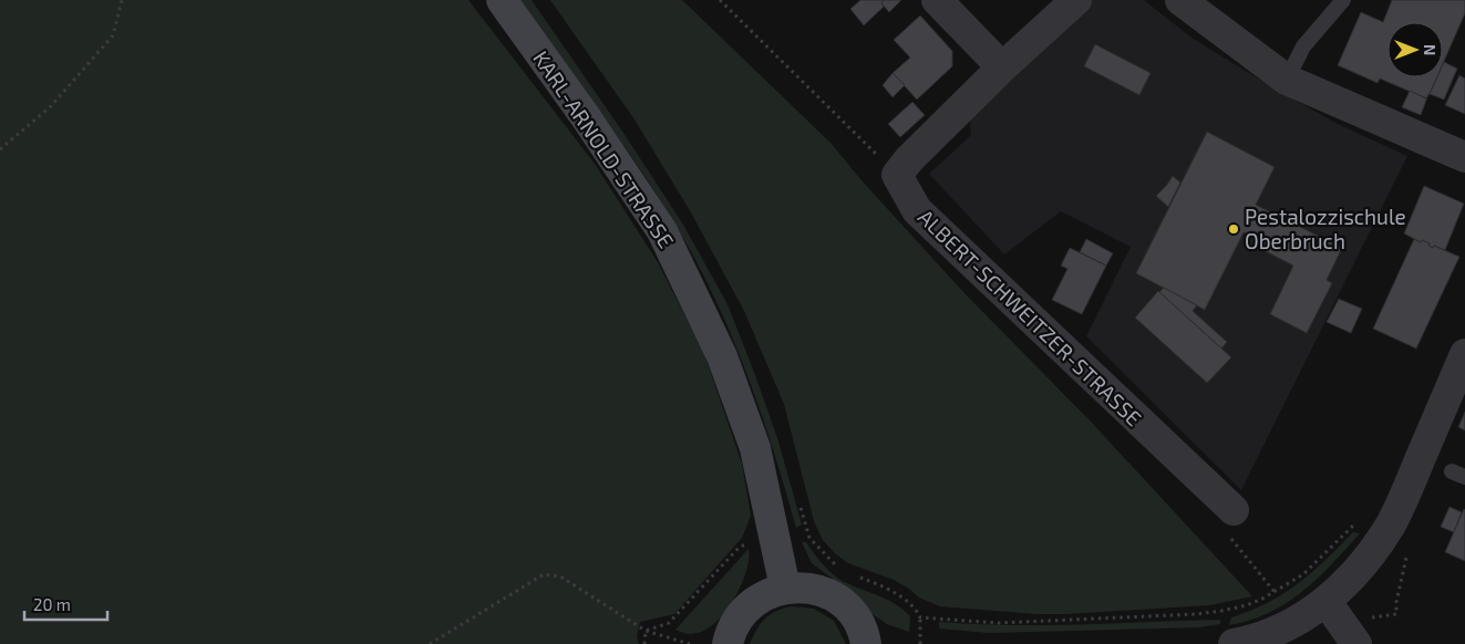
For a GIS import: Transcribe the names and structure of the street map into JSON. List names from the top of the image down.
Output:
{
  "streets": {
    "main road": ["KARL-ARNOLD-STRASSE"],
    "street": ["ALBERT-SCHWEITZER-STRASSE"]
  },
  "places": ["Pestalozzischule Oberbruch"],
  "scale_bar": "20 m",
  "north": "right"
}
